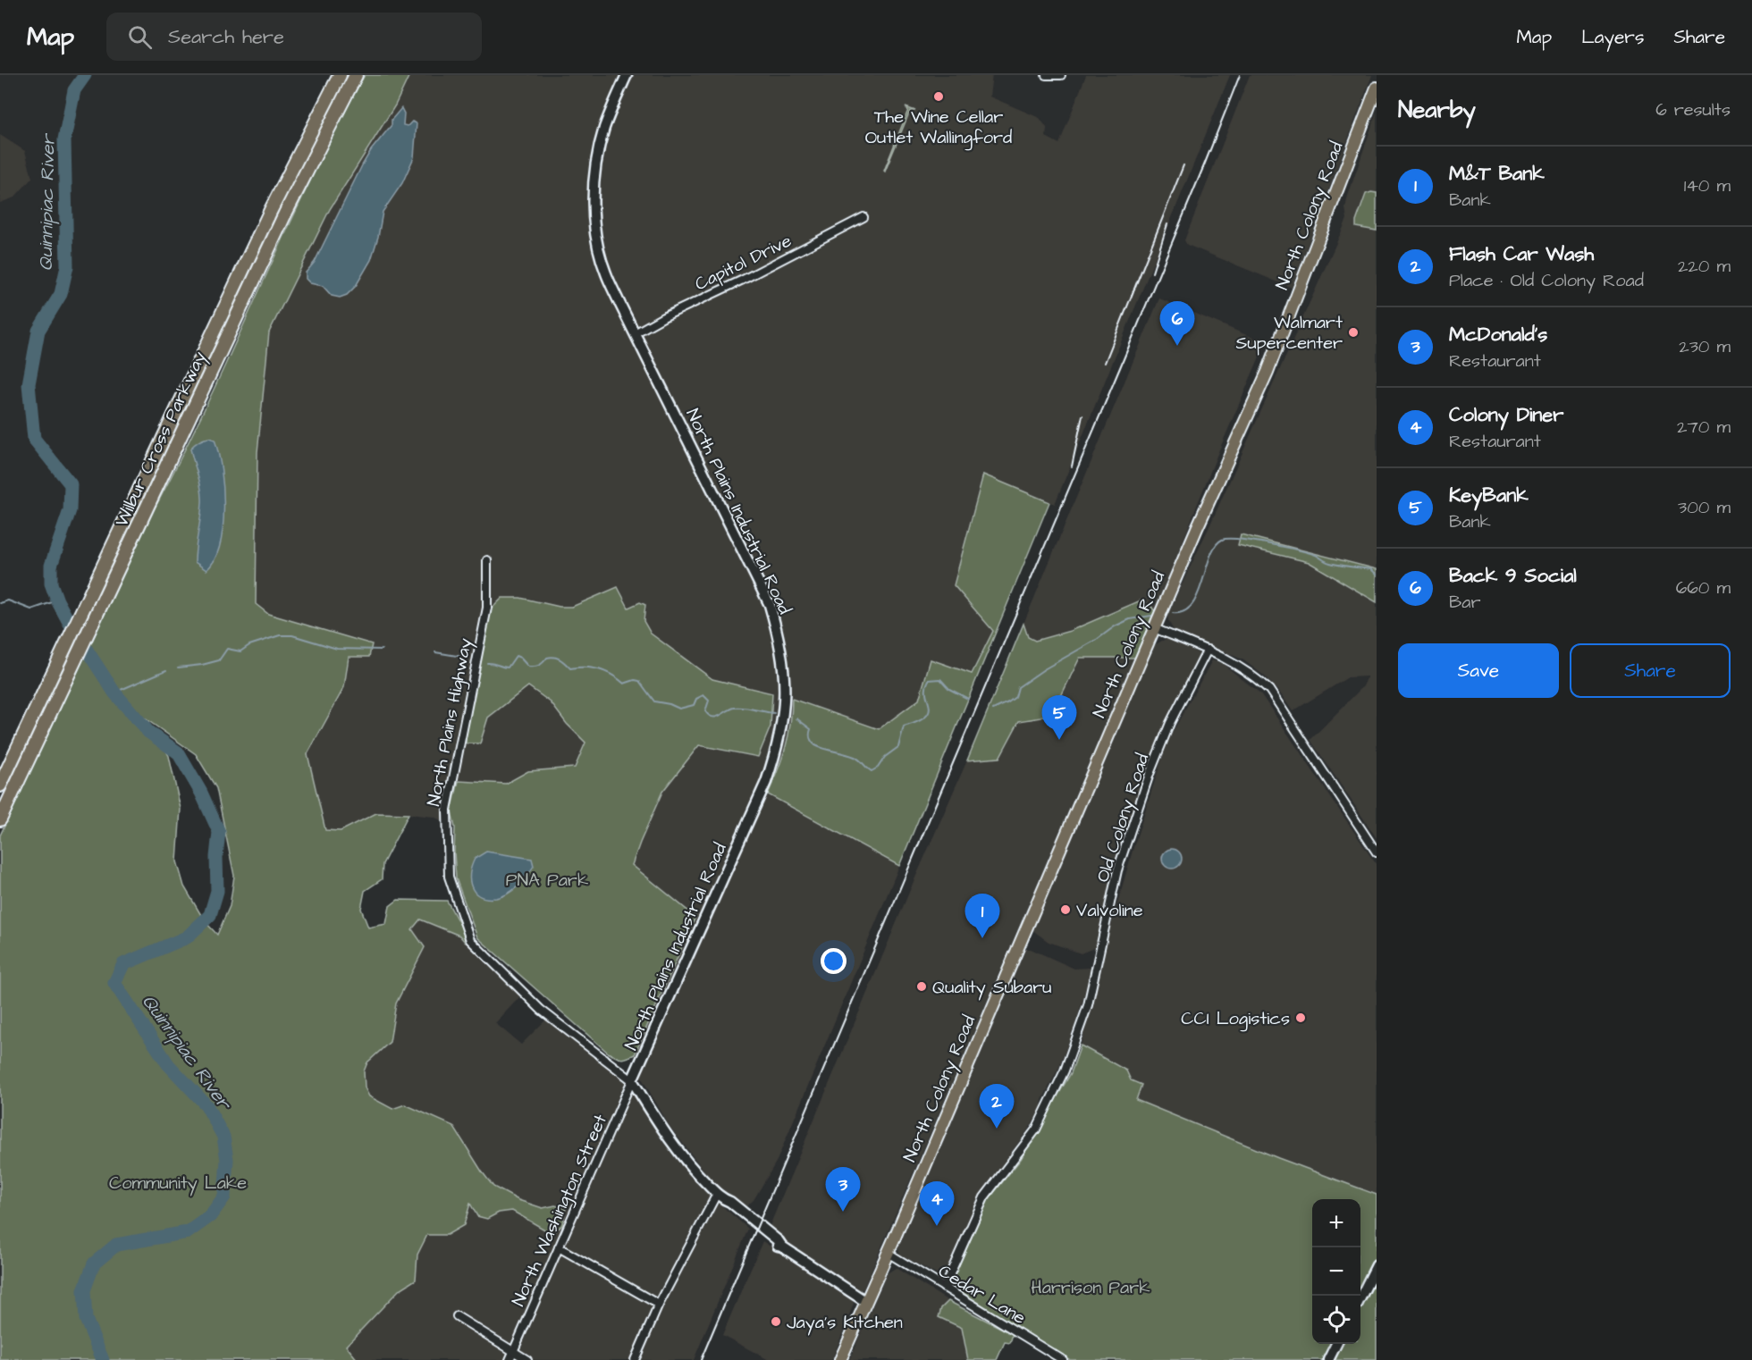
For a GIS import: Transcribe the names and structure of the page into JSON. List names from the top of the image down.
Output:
{
  "streets": {
    "highway": ["Wilbur Cross Parkway"],
    "main road": ["North Colony Road"],
    "street": [
      "Capitol Drive",
      "North Plains Industrial Road",
      "North Plains Highway",
      "Old Colony Road",
      "North Washington Street",
      "Cedar Lane"
    ]
  },
  "crossings": [
    ["North Colony Road", "North Plains Highway"],
    ["North Colony Road", "Cedar Lane"],
    ["Capitol Drive", "North Plains Industrial Road"],
    ["North Plains Industrial Road", "North Plains Highway"],
    ["North Plains Industrial Road", "North Washington Street"],
    ["North Plains Highway", "North Washington Street"],
    ["Old Colony Road", "Cedar Lane"]
  ],
  "water": ["Quinnipiac River"],
  "parks": ["PNA Park", "Community Lake", "Harrison Park"],
  "places": [
    "The Wine Cellar Outlet Wallingford",
    "Walmart Supercenter",
    "Valvoline",
    "Quality Subaru",
    "CCI Logistics",
    "Jaya’s Kitchen"
  ],
  "page": {
    "header": "Map",
    "search": "Search here",
    "nav": ["Map", "Layers", "Share"],
    "heading": ["Nearby", "6 results"],
    "list": [
      {
        "mark": "1",
        "name": "M&T Bank",
        "note": "Bank",
        "value": "140 m"
      },
      {
        "mark": "2",
        "name": "Flash Car Wash",
        "note": "Place · Old Colony Road",
        "value": "220 m"
      },
      {
        "mark": "3",
        "name": "McDonald's",
        "note": "Restaurant",
        "value": "230 m"
      },
      {
        "mark": "4",
        "name": "Colony Diner",
        "note": "Restaurant",
        "value": "270 m"
      },
      {
        "mark": "5",
        "name": "KeyBank",
        "note": "Bank",
        "value": "300 m"
      },
      {
        "mark": "6",
        "name": "Back 9 Social",
        "note": "Bar",
        "value": "660 m"
      }
    ],
    "pins": [
      "6",
      "5",
      "1",
      "2",
      "3",
      "4"
    ],
    "buttons": ["Save", "Share"],
    "map_buttons": ["+", "−"]
  }
}
